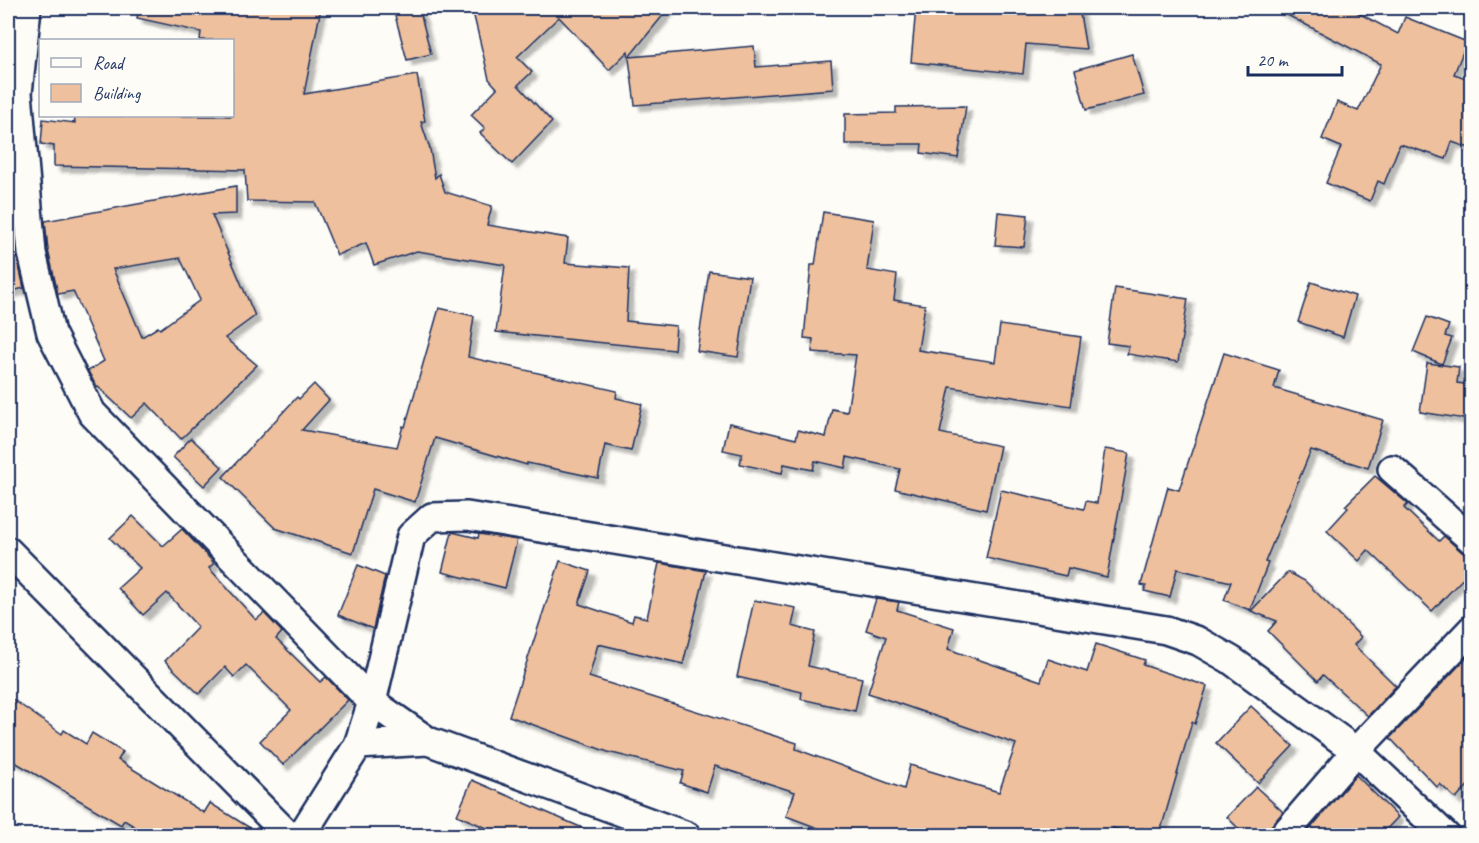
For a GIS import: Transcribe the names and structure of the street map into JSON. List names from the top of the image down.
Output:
{
  "legend": ["Road", "Building"],
  "scale_bar": "20 m"
}
